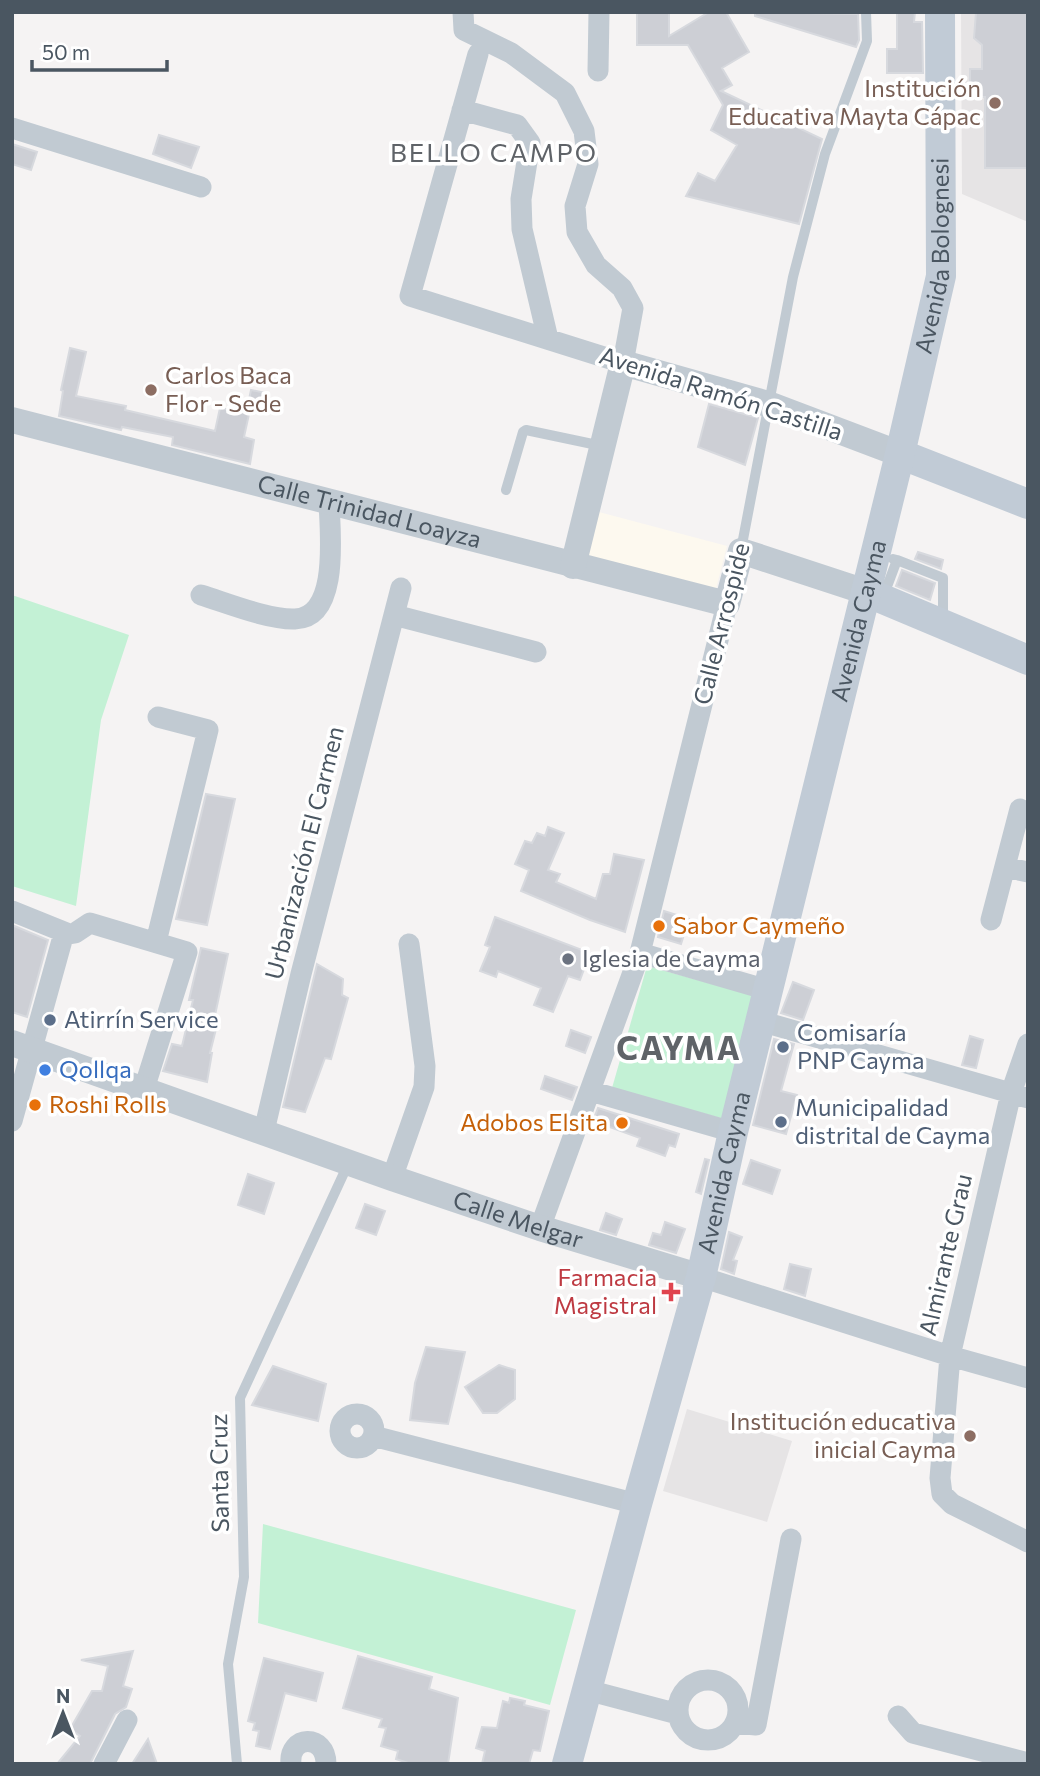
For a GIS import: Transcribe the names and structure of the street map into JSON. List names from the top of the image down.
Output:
{
  "streets": {
    "main road": ["Avenida Bolognesi", "Avenida Ramón Castilla", "Avenida Cayma"],
    "street": [
      "Calle Trinidad Loayza",
      "Calle Arrospide",
      "Urbanización El Carmen",
      "Calle Melgar",
      "Almirante Grau"
    ],
    "lane": ["Santa Cruz"]
  },
  "crossings": [
    ["Avenida Bolognesi", "Avenida Ramón Castilla"],
    ["Avenida Bolognesi", "Avenida Cayma"],
    ["Avenida Ramón Castilla", "Avenida Cayma"],
    ["Avenida Ramón Castilla", "Calle Arrospide"],
    ["Calle Trinidad Loayza", "Calle Arrospide"],
    ["Avenida Cayma", "Calle Melgar"],
    ["Calle Arrospide", "Calle Melgar"],
    ["Urbanización El Carmen", "Calle Melgar"],
    ["Calle Melgar", "Almirante Grau"],
    ["Calle Melgar", "Santa Cruz"]
  ],
  "districts": ["BELLO CAMPO", "CAYMA"],
  "places": {
    "other": [
      "Institución Educativa Mayta Cápac",
      "Carlos Baca Flor - Sede",
      "Sabor Caymeño",
      "Iglesia de Cayma",
      "Atirrín Service",
      "Comisaría PNP Cayma",
      "Qollqa",
      "Roshi Rolls",
      "Municipalidad distrital de Cayma",
      "Adobos Elsita",
      "Institución educativa inicial Cayma"
    ],
    "health": ["Farmacia Magistral"]
  },
  "scale_bar": "50 m",
  "north": "top"
}
